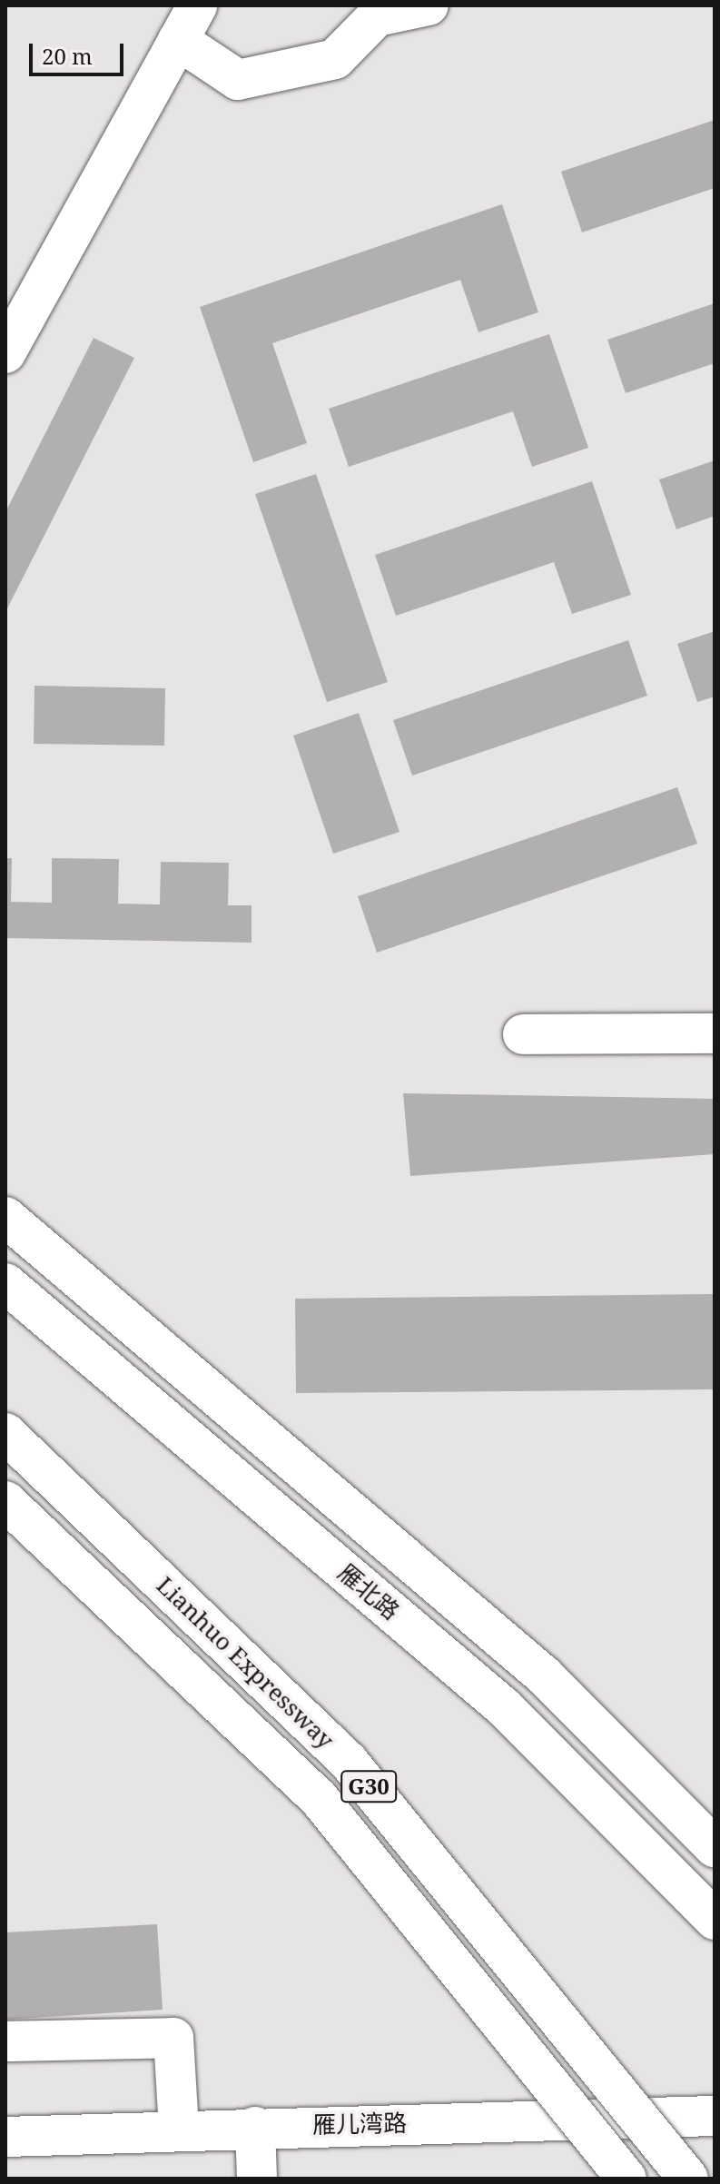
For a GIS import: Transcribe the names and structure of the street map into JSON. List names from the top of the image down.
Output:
{
  "streets": {
    "main road": [
      "雁北路",
      "Lianhuo Expressway",
      "G30",
      "雁儿湾路"
    ]
  },
  "scale_bar": "20 m"
}
